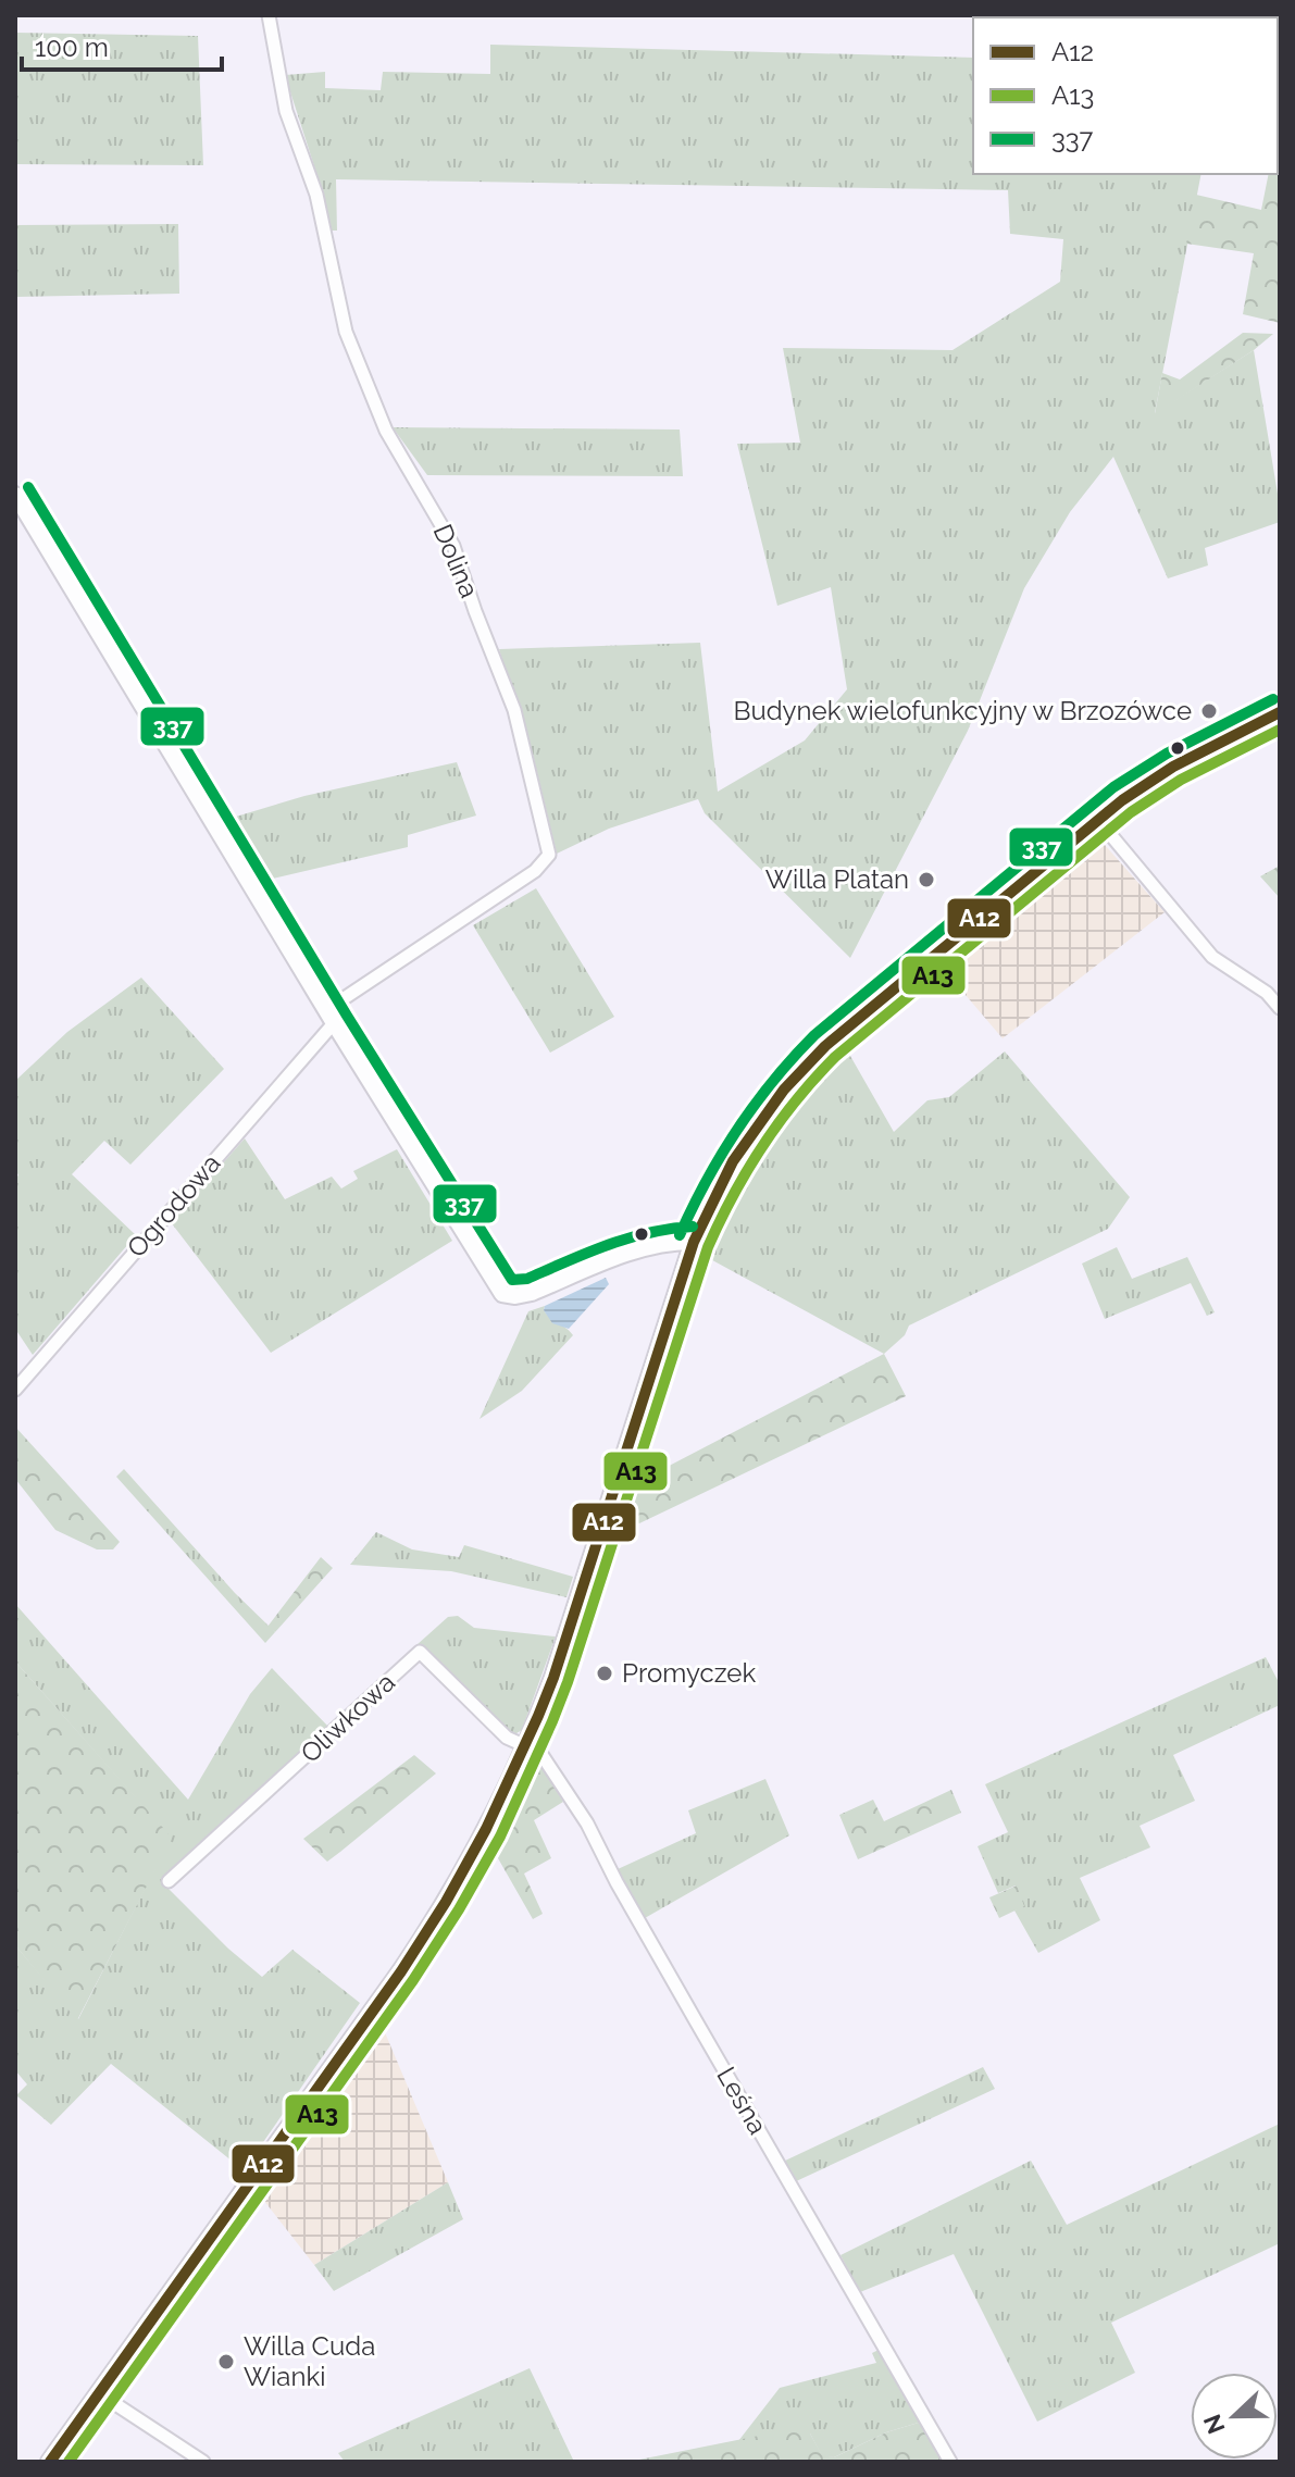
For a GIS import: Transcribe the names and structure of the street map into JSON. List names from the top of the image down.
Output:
{
  "streets": {
    "street": [
      "Dolina",
      "Ogrodowa",
      "Oliwkowa",
      "Leśna"
    ]
  },
  "crossings": [
    ["Dolina", "Ogrodowa"],
    ["Oliwkowa", "Leśna"]
  ],
  "places": [
    "Budynek wielofunkcyjny w Brzozówce",
    "Willa Platan",
    "Promyczek",
    "Willa Cuda Wianki"
  ],
  "lines": ["transit line 337", "transit line A12", "transit line A13"],
  "legend": ["A12", "A13", "337"],
  "scale_bar": "100 m",
  "north": "left"
}
